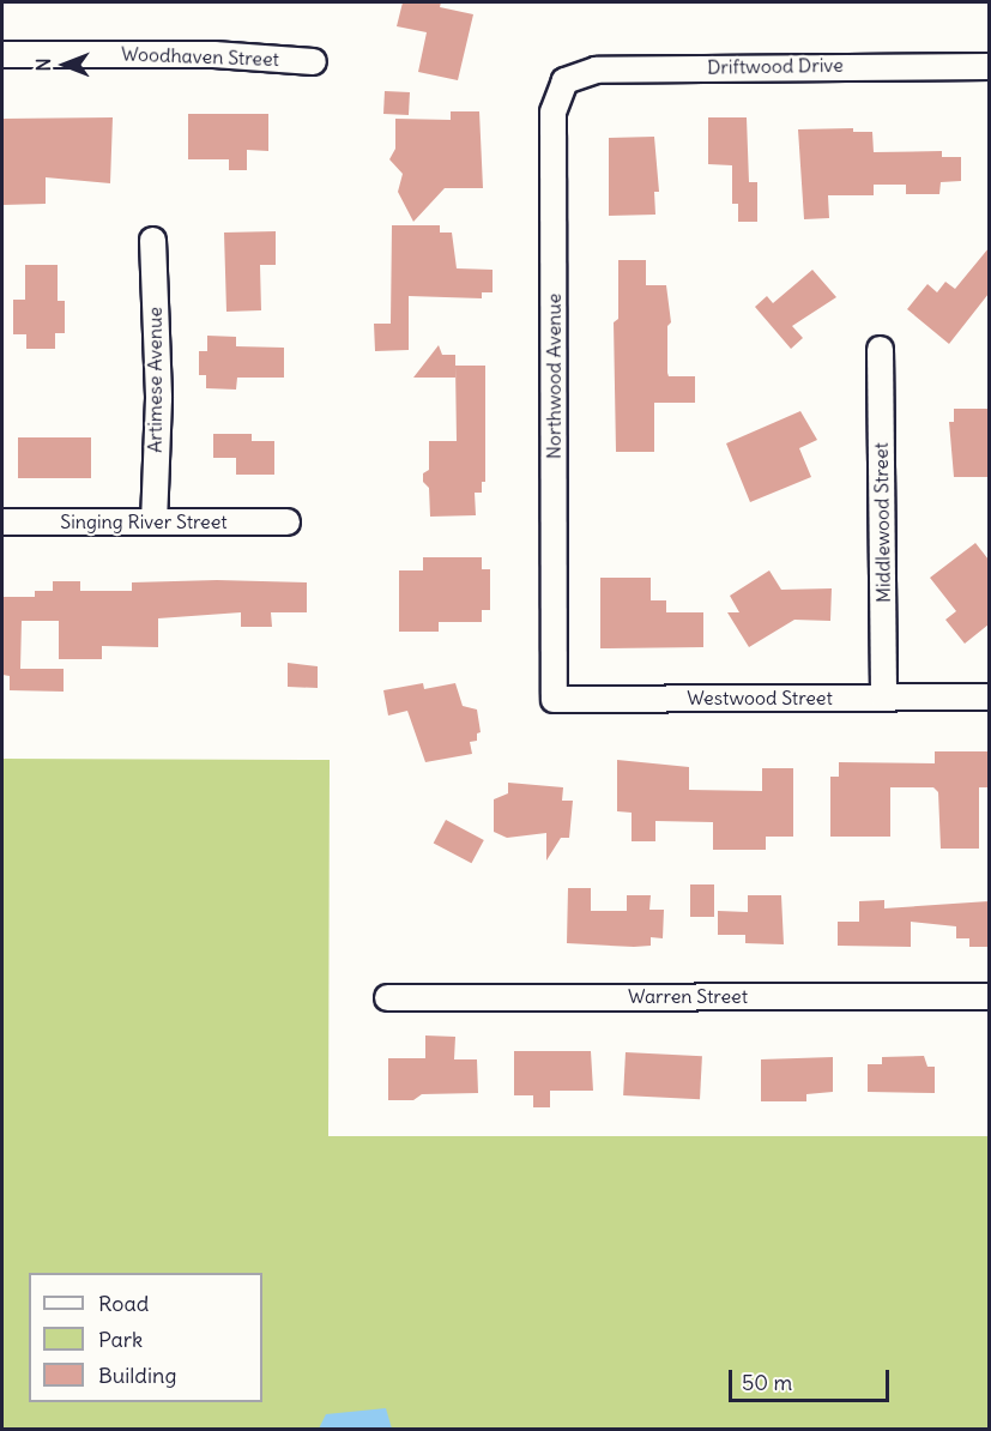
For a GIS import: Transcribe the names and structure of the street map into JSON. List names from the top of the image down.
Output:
{
  "streets": {
    "street": [
      "Woodhaven Street",
      "Driftwood Drive",
      "Northwood Avenue",
      "Artimese Avenue",
      "Singing River Street",
      "Middlewood Street",
      "Westwood Street",
      "Warren Street"
    ]
  },
  "crossings": [
    ["Driftwood Drive", "Northwood Avenue"],
    ["Northwood Avenue", "Westwood Street"],
    ["Artimese Avenue", "Singing River Street"],
    ["Middlewood Street", "Westwood Street"]
  ],
  "legend": ["Road", "Park", "Building"],
  "scale_bar": "50 m",
  "north": "left"
}
